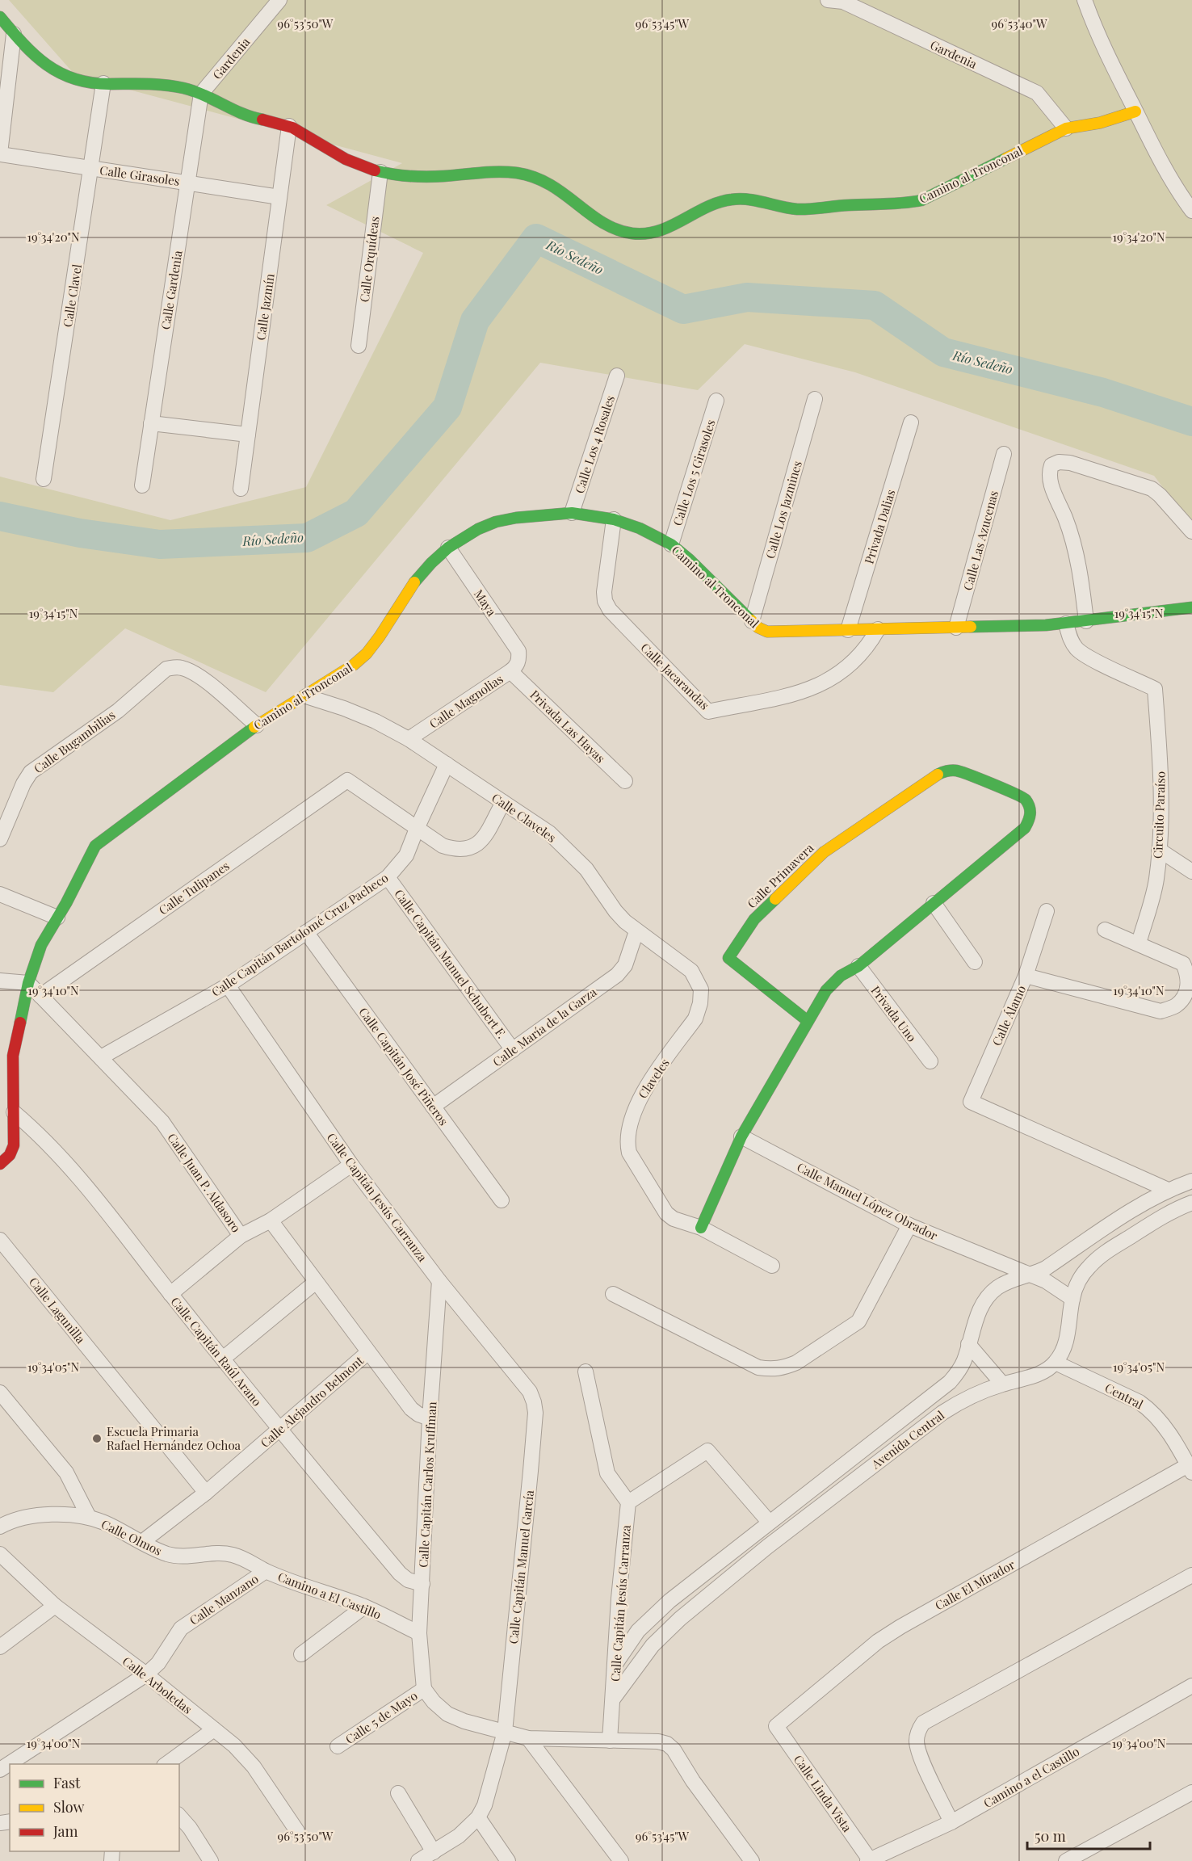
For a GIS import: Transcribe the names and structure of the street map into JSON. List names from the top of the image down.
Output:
{
  "streets": {
    "street": [
      "Gardenia",
      "Camino al Tronconal",
      "Calle Girasoles",
      "Calle Orquídeas",
      "Calle Gardenia",
      "Calle Clavel",
      "Calle Jazmín",
      "Calle Los 4 Rosales",
      "Calle Los 5 Girasoles",
      "Calle Los Jazmines",
      "Privada Dalias",
      "Calle Las Azucenas",
      "Maya",
      "Calle Jacarandas",
      "Calle Magnolias",
      "Privada Las Hayas",
      "Calle Bugambilias",
      "Circuito Paraíso",
      "Calle Claveles",
      "Calle Primavera",
      "Calle Tulipanes",
      "Calle Capitán Bartolomé Cruz Pacheco",
      "Calle Capitán Manuel Schubert F.",
      "Privada Uno",
      "Calle Álamo",
      "Calle María de la Garza",
      "Calle Capitán José Piñeros",
      "Claveles",
      "Calle Juan P. Aldasoro",
      "Calle Capitán Jesús Carranza",
      "Calle Manuel López Obrador",
      "Calle Lagunilla",
      "Calle Capitán Raúl Arano",
      "Central",
      "Calle Alejandro Belmont",
      "Avenida Central",
      "Calle Capitán Carlos Kruffman",
      "Calle Olmos",
      "Calle Capitán Manuel García",
      "Calle El Mirador",
      "Camino a El Castillo",
      "Calle Manzano",
      "Calle Arboledas",
      "Calle 5 de Mayo",
      "Camino a el Castillo",
      "Calle Linda Vista"
    ]
  },
  "crossings": [
    ["Gardenia", "Camino al Tronconal"],
    ["Gardenia", "Calle Gardenia"],
    ["Camino al Tronconal", "Calle Orquídeas"],
    ["Camino al Tronconal", "Calle Gardenia"],
    ["Camino al Tronconal", "Calle Clavel"],
    ["Camino al Tronconal", "Calle Jazmín"],
    ["Camino al Tronconal", "Calle Los 4 Rosales"],
    ["Camino al Tronconal", "Calle Los 5 Girasoles"],
    ["Camino al Tronconal", "Calle Los Jazmines"],
    ["Camino al Tronconal", "Privada Dalias"],
    ["Camino al Tronconal", "Calle Las Azucenas"],
    ["Camino al Tronconal", "Maya"],
    ["Camino al Tronconal", "Calle Jacarandas"],
    ["Camino al Tronconal", "Calle Bugambilias"],
    ["Camino al Tronconal", "Circuito Paraíso"],
    ["Camino al Tronconal", "Calle Claveles"],
    ["Camino al Tronconal", "Calle Juan P. Aldasoro"],
    ["Camino al Tronconal", "Calle Capitán Raúl Arano"],
    ["Calle Girasoles", "Calle Gardenia"],
    ["Calle Girasoles", "Calle Clavel"],
    ["Calle Girasoles", "Calle Jazmín"],
    ["Maya", "Calle Magnolias"],
    ["Calle Magnolias", "Privada Las Hayas"],
    ["Calle Magnolias", "Calle Claveles"],
    ["Circuito Paraíso", "Calle Álamo"],
    ["Calle Claveles", "Calle Capitán Bartolomé Cruz Pacheco"],
    ["Calle Claveles", "Calle María de la Garza"],
    ["Calle Claveles", "Claveles"],
    ["Calle Tulipanes", "Calle Capitán Bartolomé Cruz Pacheco"],
    ["Calle Tulipanes", "Calle Juan P. Aldasoro"],
    ["Calle Capitán Bartolomé Cruz Pacheco", "Calle Capitán Manuel Schubert F."],
    ["Calle Capitán Bartolomé Cruz Pacheco", "Calle Capitán José Piñeros"],
    ["Calle Capitán Bartolomé Cruz Pacheco", "Calle Juan P. Aldasoro"],
    ["Calle Capitán Bartolomé Cruz Pacheco", "Calle Capitán Jesús Carranza"],
    ["Calle Capitán Manuel Schubert F.", "Calle María de la Garza"],
    ["Calle Álamo", "Avenida Central"],
    ["Calle María de la Garza", "Calle Capitán José Piñeros"],
    ["Calle Juan P. Aldasoro", "Calle Capitán Jesús Carranza"],
    ["Calle Capitán Jesús Carranza", "Avenida Central"],
    ["Calle Capitán Jesús Carranza", "Calle Capitán Carlos Kruffman"],
    ["Calle Capitán Jesús Carranza", "Calle Capitán Manuel García"],
    ["Calle Manuel López Obrador", "Central"],
    ["Calle Manuel López Obrador", "Avenida Central"],
    ["Calle Lagunilla", "Calle Alejandro Belmont"],
    ["Calle Capitán Raúl Arano", "Calle Alejandro Belmont"],
    ["Calle Capitán Raúl Arano", "Calle Capitán Carlos Kruffman"],
    ["Central", "Avenida Central"],
    ["Central", "Calle El Mirador"],
    ["Calle Alejandro Belmont", "Calle Olmos"],
    ["Calle Capitán Carlos Kruffman", "Camino a El Castillo"],
    ["Calle Capitán Carlos Kruffman", "Calle 5 de Mayo"],
    ["Calle Olmos", "Camino a El Castillo"],
    ["Calle Olmos", "Calle Manzano"],
    ["Calle El Mirador", "Calle Linda Vista"],
    ["Camino a El Castillo", "Calle Manzano"],
    ["Calle Manzano", "Calle Arboledas"],
    ["Camino a el Castillo", "Calle Linda Vista"]
  ],
  "water": ["Río Sedeño"],
  "places": ["Escuela Primaria Rafael Hernández Ochoa"],
  "legend": ["Fast", "Slow", "Jam"],
  "scale_bar": "50 m",
  "coordinates": [
    "96°53'50\"W",
    "96°53'45\"W",
    "96°53'40\"W",
    "19°34'20\"N",
    "19°34'15\"N",
    "19°34'10\"N",
    "19°34'05\"N",
    "19°34'00\"N"
  ]
}
